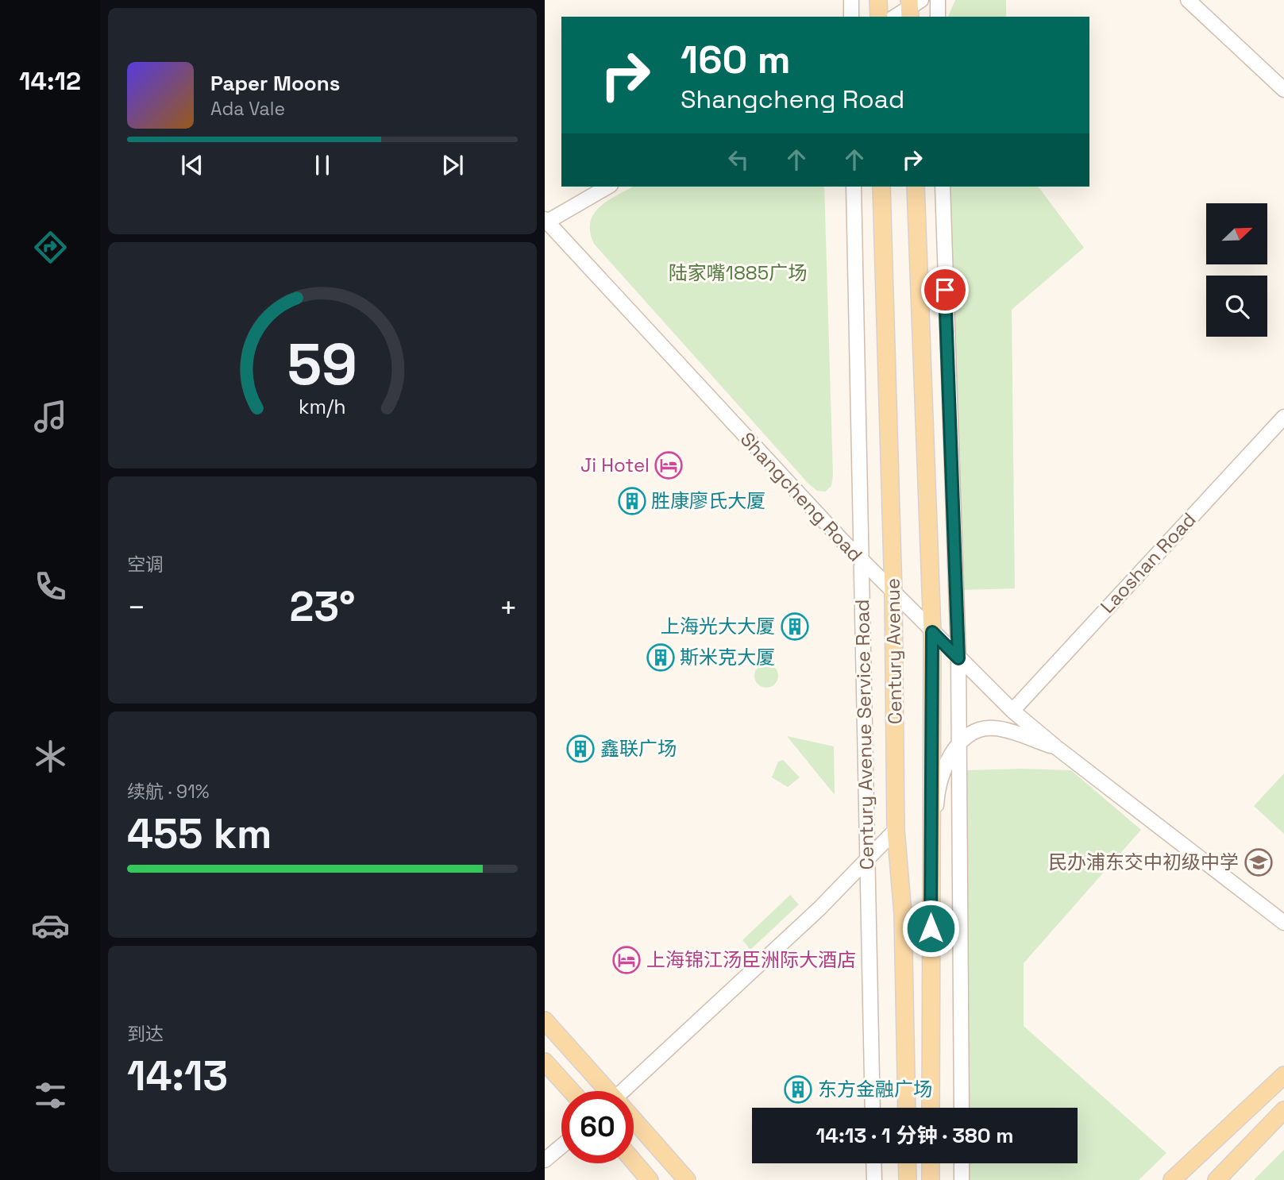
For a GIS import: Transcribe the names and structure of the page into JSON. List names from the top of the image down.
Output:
{
  "streets": {
    "main road": ["Century Avenue"],
    "street": ["Shangcheng Road", "Laoshan Road", "Century Avenue Service Road"]
  },
  "crossings": [
    ["Shangcheng Road", "Laoshan Road"],
    ["Shangcheng Road", "Century Avenue"],
    ["Shangcheng Road", "Century Avenue Service Road"]
  ],
  "parks": ["陆家嘴1885广场"],
  "places": {
    "hotel": ["Ji Hotel", "上海锦江汤臣洲际大酒店"],
    "building": [
      "胜康廖氏大厦",
      "上海光大大厦",
      "斯米克大厦",
      "鑫联广场",
      "东方金融广场"
    ],
    "school or university": ["民办浦东交中初级中学"]
  },
  "north": "top right",
  "page": {
    "tabs": "14:12",
    "turn": ["160 m", "Shangcheng Road"],
    "song": ["Paper Moons", "Ada Vale"],
    "tile": [
      "空调",
      ["续航 · 91%", "455 km"],
      ["到达", "14:13"]
    ],
    "heat": ["−", "23°", "+"],
    "limit": "60",
    "trip": "14:13 · 1 分钟 · 380 m",
    "gauge": ["59", "km/h"]
  }
}
